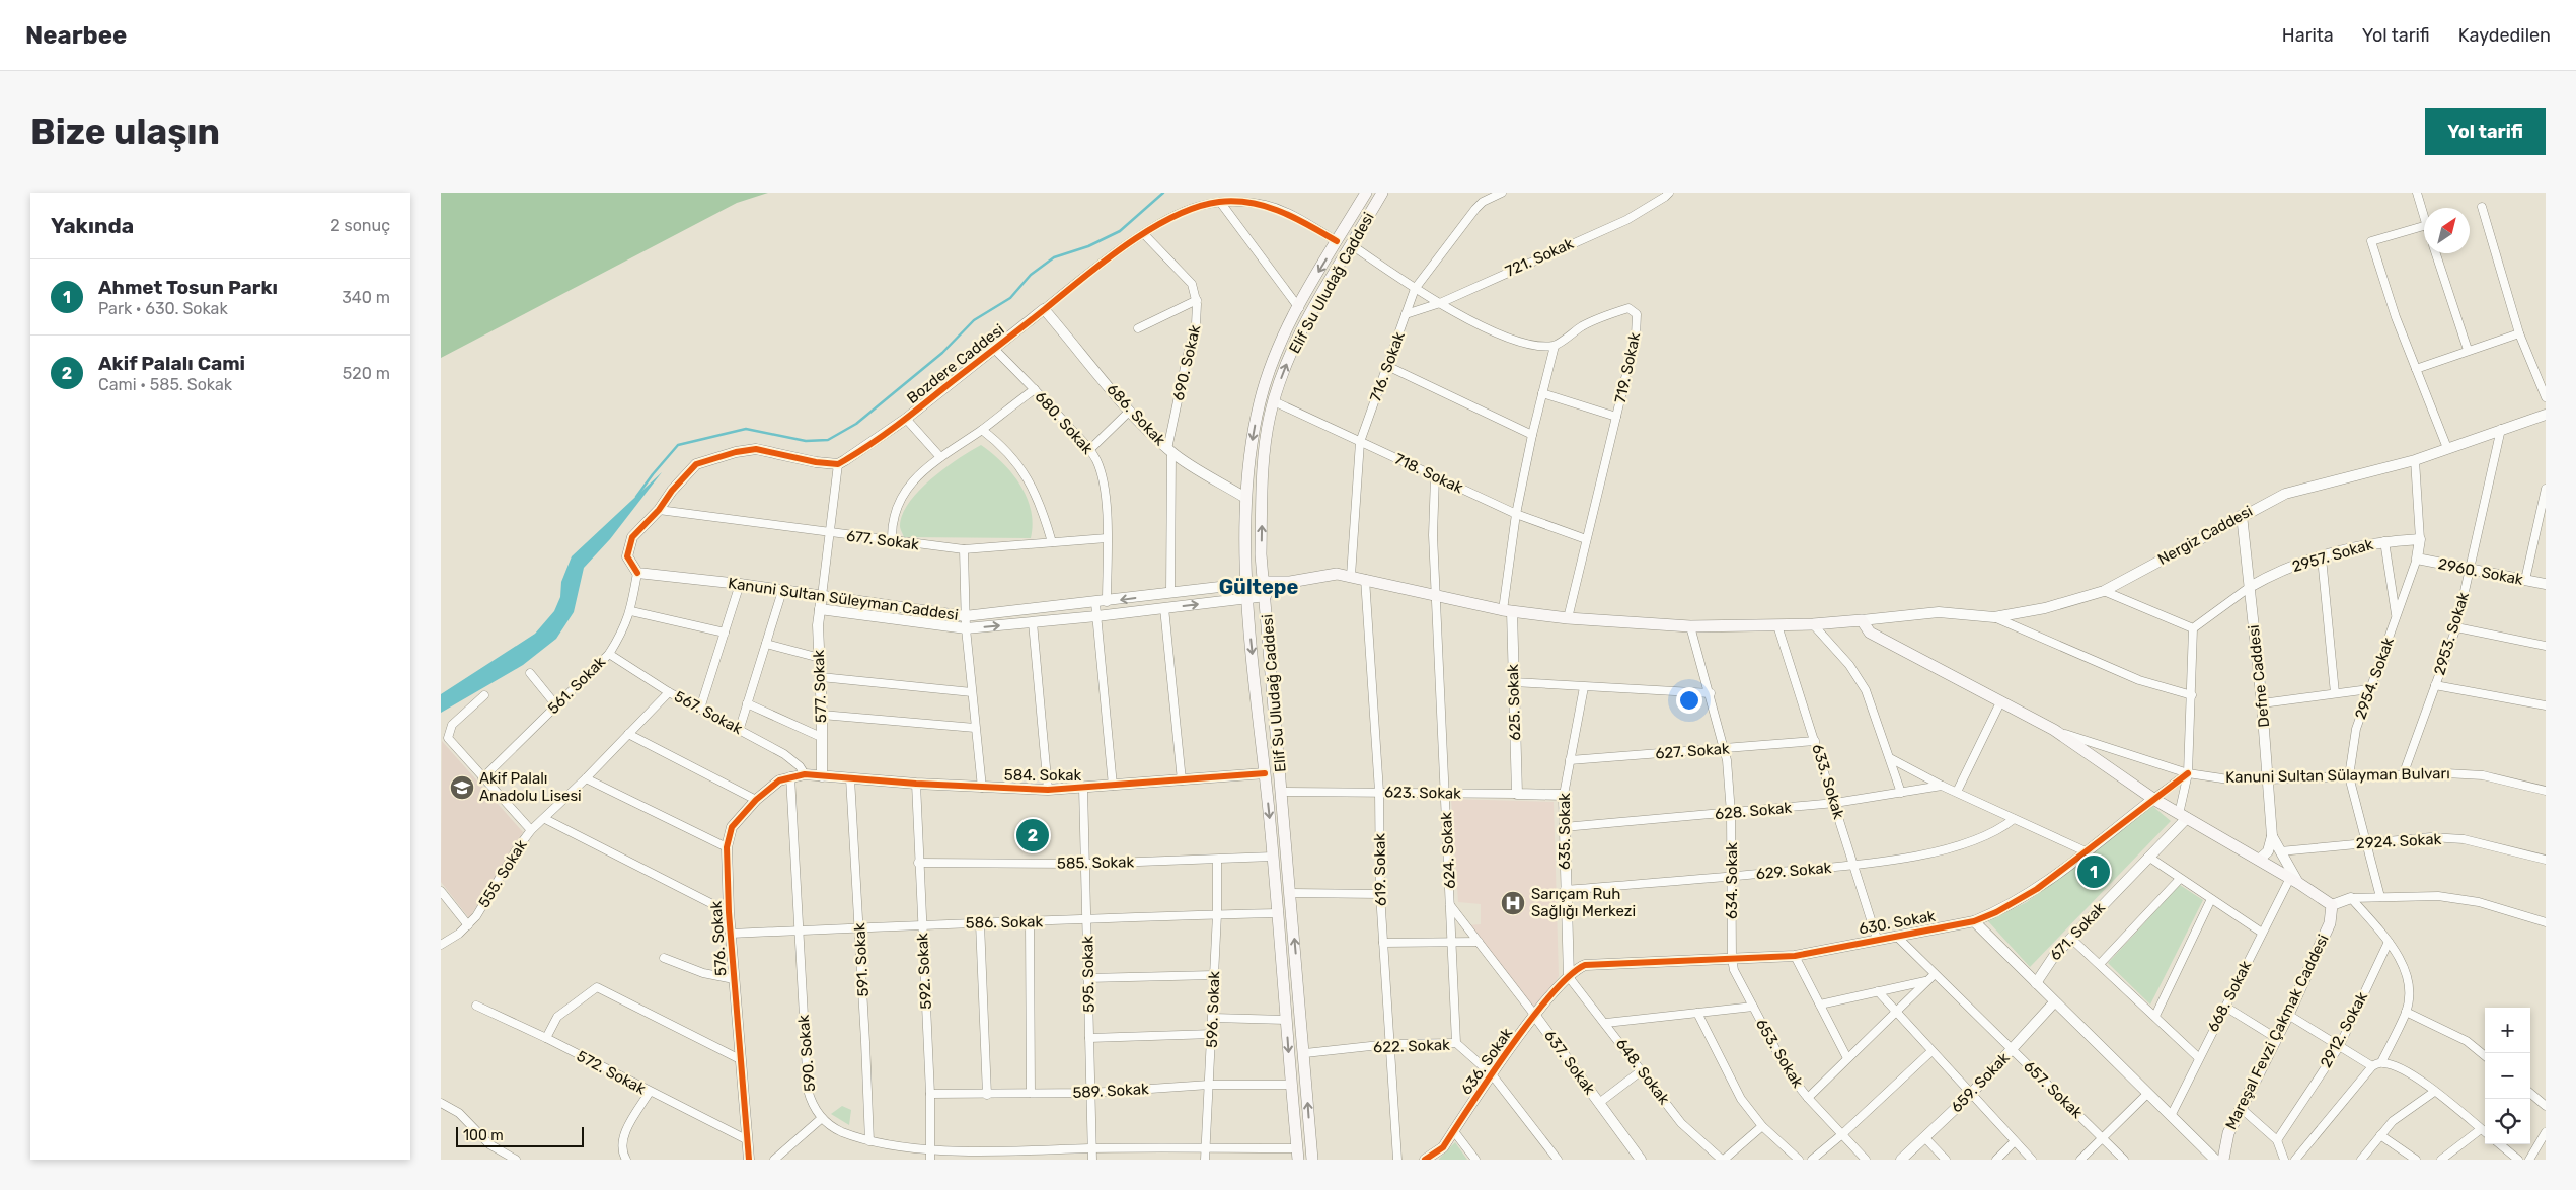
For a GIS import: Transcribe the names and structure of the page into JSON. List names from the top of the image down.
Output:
{
  "streets": {
    "main road": [
      "Elif Su Uludağ Caddesi",
      "Kanuni Sultan Süleyman Caddesi",
      "Kanuni Sultan Sülayman Bulvarı",
      "Mareşal Fevzi Çakmak Caddesi"
    ],
    "street": [
      "721. Sokak",
      "690. Sokak",
      "Bozdere Caddesi",
      "716. Sokak",
      "719. Sokak",
      "686. Sokak",
      "680. Sokak",
      "718. Sokak",
      "Nergiz Caddesi",
      "677. Sokak",
      "2957. Sokak",
      "2960. Sokak",
      "2953. Sokak",
      "Defne Caddesi",
      "2954. Sokak",
      "561. Sokak",
      "577. Sokak",
      "625. Sokak",
      "567. Sokak",
      "627. Sokak",
      "584. Sokak",
      "633. Sokak",
      "623. Sokak",
      "628. Sokak",
      "635. Sokak",
      "2924. Sokak",
      "624. Sokak",
      "585. Sokak",
      "619. Sokak",
      "629. Sokak",
      "555. Sokak",
      "634. Sokak",
      "586. Sokak",
      "630. Sokak",
      "671. Sokak",
      "576. Sokak",
      "591. Sokak",
      "592. Sokak",
      "595. Sokak",
      "668. Sokak",
      "596. Sokak",
      "2912. Sokak",
      "622. Sokak",
      "590. Sokak",
      "653. Sokak",
      "636. Sokak",
      "637. Sokak",
      "648. Sokak",
      "572. Sokak",
      "659. Sokak",
      "657. Sokak",
      "589. Sokak"
    ]
  },
  "crossings": [
    ["721. Sokak", "716. Sokak"],
    ["Elif Su Uludağ Caddesi", "Bozdere Caddesi"],
    ["Elif Su Uludağ Caddesi", "686. Sokak"],
    ["Elif Su Uludağ Caddesi", "718. Sokak"],
    ["Elif Su Uludağ Caddesi", "Kanuni Sultan Süleyman Caddesi"],
    ["Elif Su Uludağ Caddesi", "584. Sokak"],
    ["Elif Su Uludağ Caddesi", "623. Sokak"],
    ["Elif Su Uludağ Caddesi", "585. Sokak"],
    ["Elif Su Uludağ Caddesi", "586. Sokak"],
    ["Elif Su Uludağ Caddesi", "622. Sokak"],
    ["Elif Su Uludağ Caddesi", "590. Sokak"],
    ["Elif Su Uludağ Caddesi", "589. Sokak"],
    ["690. Sokak", "Bozdere Caddesi"],
    ["690. Sokak", "686. Sokak"],
    ["690. Sokak", "Kanuni Sultan Süleyman Caddesi"],
    ["Bozdere Caddesi", "686. Sokak"],
    ["Bozdere Caddesi", "680. Sokak"],
    ["716. Sokak", "718. Sokak"],
    ["719. Sokak", "718. Sokak"],
    ["680. Sokak", "677. Sokak"],
    ["680. Sokak", "Kanuni Sultan Süleyman Caddesi"],
    ["680. Sokak", "584. Sokak"],
    ["718. Sokak", "624. Sokak"],
    ["Nergiz Caddesi", "2953. Sokak"],
    ["Nergiz Caddesi", "Defne Caddesi"],
    ["Nergiz Caddesi", "2954. Sokak"],
    ["Nergiz Caddesi", "Kanuni Sultan Sülayman Bulvarı"],
    ["2957. Sokak", "Defne Caddesi"],
    ["2957. Sokak", "2954. Sokak"],
    ["2960. Sokak", "2953. Sokak"],
    ["2960. Sokak", "2954. Sokak"],
    ["Kanuni Sultan Süleyman Caddesi", "561. Sokak"],
    ["Kanuni Sultan Süleyman Caddesi", "577. Sokak"],
    ["2953. Sokak", "Kanuni Sultan Sülayman Bulvarı"],
    ["Defne Caddesi", "Kanuni Sultan Sülayman Bulvarı"],
    ["2954. Sokak", "Kanuni Sultan Sülayman Bulvarı"],
    ["2954. Sokak", "2924. Sokak"],
    ["561. Sokak", "567. Sokak"],
    ["577. Sokak", "584. Sokak"],
    ["577. Sokak", "576. Sokak"],
    ["625. Sokak", "623. Sokak"],
    ["567. Sokak", "555. Sokak"],
    ["567. Sokak", "576. Sokak"],
    ["627. Sokak", "633. Sokak"],
    ["627. Sokak", "635. Sokak"],
    ["627. Sokak", "634. Sokak"],
    ["584. Sokak", "576. Sokak"],
    ["584. Sokak", "591. Sokak"],
    ["584. Sokak", "592. Sokak"],
    ["584. Sokak", "595. Sokak"],
    ["Kanuni Sultan Sülayman Bulvarı", "630. Sokak"],
    ["633. Sokak", "628. Sokak"],
    ["633. Sokak", "629. Sokak"],
    ["633. Sokak", "630. Sokak"],
    ["623. Sokak", "635. Sokak"],
    ["623. Sokak", "624. Sokak"],
    ["623. Sokak", "619. Sokak"],
    ["628. Sokak", "635. Sokak"],
    ["628. Sokak", "634. Sokak"],
    ["635. Sokak", "629. Sokak"],
    ["635. Sokak", "630. Sokak"],
    ["635. Sokak", "636. Sokak"],
    ["635. Sokak", "648. Sokak"],
    ["624. Sokak", "622. Sokak"],
    ["624. Sokak", "637. Sokak"],
    ["585. Sokak", "592. Sokak"],
    ["585. Sokak", "595. Sokak"],
    ["585. Sokak", "596. Sokak"],
    ["619. Sokak", "622. Sokak"],
    ["629. Sokak", "634. Sokak"],
    ["634. Sokak", "630. Sokak"],
    ["634. Sokak", "653. Sokak"],
    ["586. Sokak", "576. Sokak"],
    ["586. Sokak", "591. Sokak"],
    ["586. Sokak", "592. Sokak"],
    ["586. Sokak", "595. Sokak"],
    ["586. Sokak", "596. Sokak"],
    ["586. Sokak", "590. Sokak"],
    ["630. Sokak", "653. Sokak"],
    ["630. Sokak", "636. Sokak"],
    ["630. Sokak", "648. Sokak"],
    ["630. Sokak", "657. Sokak"],
    ["576. Sokak", "590. Sokak"],
    ["576. Sokak", "572. Sokak"],
    ["591. Sokak", "590. Sokak"],
    ["592. Sokak", "590. Sokak"],
    ["592. Sokak", "589. Sokak"],
    ["595. Sokak", "590. Sokak"],
    ["595. Sokak", "589. Sokak"],
    ["596. Sokak", "590. Sokak"],
    ["596. Sokak", "589. Sokak"],
    ["622. Sokak", "636. Sokak"],
    ["636. Sokak", "637. Sokak"],
    ["636. Sokak", "648. Sokak"],
    ["659. Sokak", "657. Sokak"]
  ],
  "districts": ["Gültepe"],
  "places": {
    "school or university": ["Akif Palalı Anadolu Lisesi"],
    "hospital": ["Sarıçam Ruh Sağlığı Merkezi"]
  },
  "scale_bar": "100 m",
  "north": "top right",
  "page": {
    "header": "Nearbee",
    "nav": ["Harita", "Yol tarifi", "Kaydedilen"],
    "buttons": "Yol tarifi",
    "title": "Bize ulaşın",
    "heading": ["Yakında", "2 sonuç"],
    "list": [
      {
        "mark": "1",
        "name": "Ahmet Tosun Parkı",
        "note": "Park · 630. Sokak",
        "value": "340 m"
      },
      {
        "mark": "2",
        "name": "Akif Palalı Cami",
        "note": "Cami · 585. Sokak",
        "value": "520 m"
      }
    ],
    "pins": ["2", "1"],
    "map_buttons": ["+", "−"],
    "scale": "100 m"
  }
}
